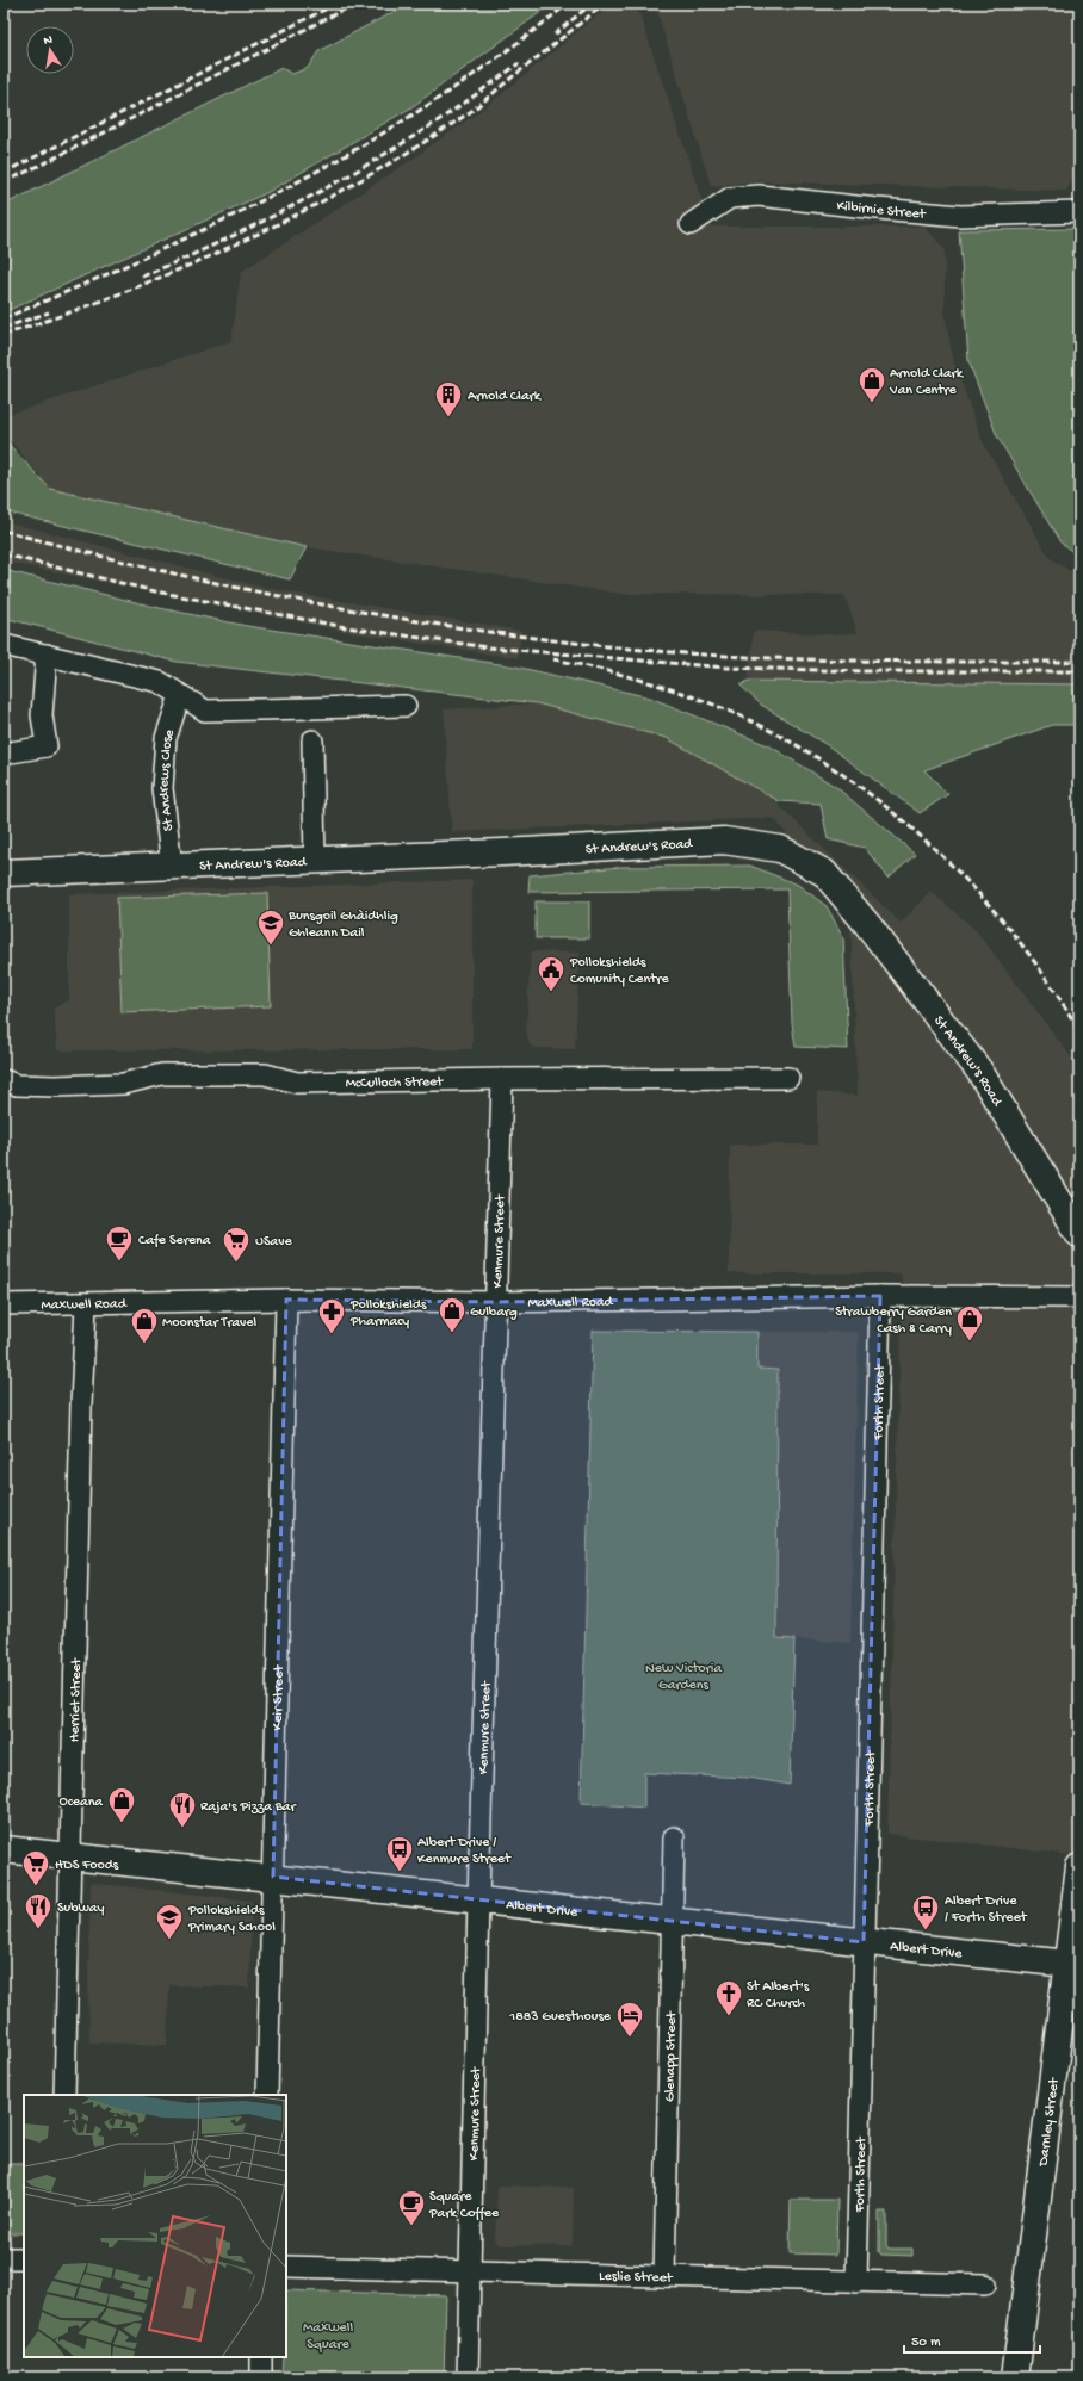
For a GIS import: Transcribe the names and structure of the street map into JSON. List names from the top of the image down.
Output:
{
  "streets": {
    "street": [
      "Kilbirnie Street",
      "St Andrews Close",
      "St Andrew's Road",
      "McCulloch Street",
      "Kenmure Street",
      "Maxwell Road",
      "Forth Street",
      "Keir Street",
      "Herriet Street",
      "Albert Drive",
      "Glenapp Street",
      "Darnley Street",
      "Leslie Street"
    ]
  },
  "crossings": [
    ["St Andrews Close", "St Andrew's Road"],
    ["McCulloch Street", "Kenmure Street"],
    ["Kenmure Street", "Maxwell Road"],
    ["Kenmure Street", "Albert Drive"],
    ["Kenmure Street", "Leslie Street"],
    ["Maxwell Road", "Forth Street"],
    ["Maxwell Road", "Keir Street"],
    ["Maxwell Road", "Herriet Street"],
    ["Forth Street", "Albert Drive"],
    ["Forth Street", "Leslie Street"],
    ["Keir Street", "Albert Drive"],
    ["Herriet Street", "Albert Drive"],
    ["Albert Drive", "Glenapp Street"],
    ["Albert Drive", "Darnley Street"],
    ["Glenapp Street", "Leslie Street"]
  ],
  "parks": ["New Victoria Gardens", "Maxwell Square"],
  "places": {
    "shop": [
      "Arnold Clark Van Centre",
      "Gulbarg",
      "Strawberry Garden Cash & Carry",
      "Moonstar Travel",
      "Oceana"
    ],
    "building": ["Arnold Clark"],
    "school or university": ["Bunsgoil Ghàidhlig Ghleann Dail", "Pollokshields Primary School"],
    "public building": ["Pollokshields Comunity Centre"],
    "cafe": ["Cafe Serena", "Square Park Coffee"],
    "supermarket": ["USave", "HDS Foods"],
    "pharmacy": ["Pollokshields Pharmacy"],
    "restaurant": ["Raja's Pizza Bar", "Subway"],
    "bus stop": ["Albert Drive / Kenmure Street", "Albert Drive / Forth Street"],
    "church": ["St Albert's RC Church"],
    "hotel": ["1883 Guesthouse"]
  },
  "scale_bar": "50 m",
  "north": "top"
}
